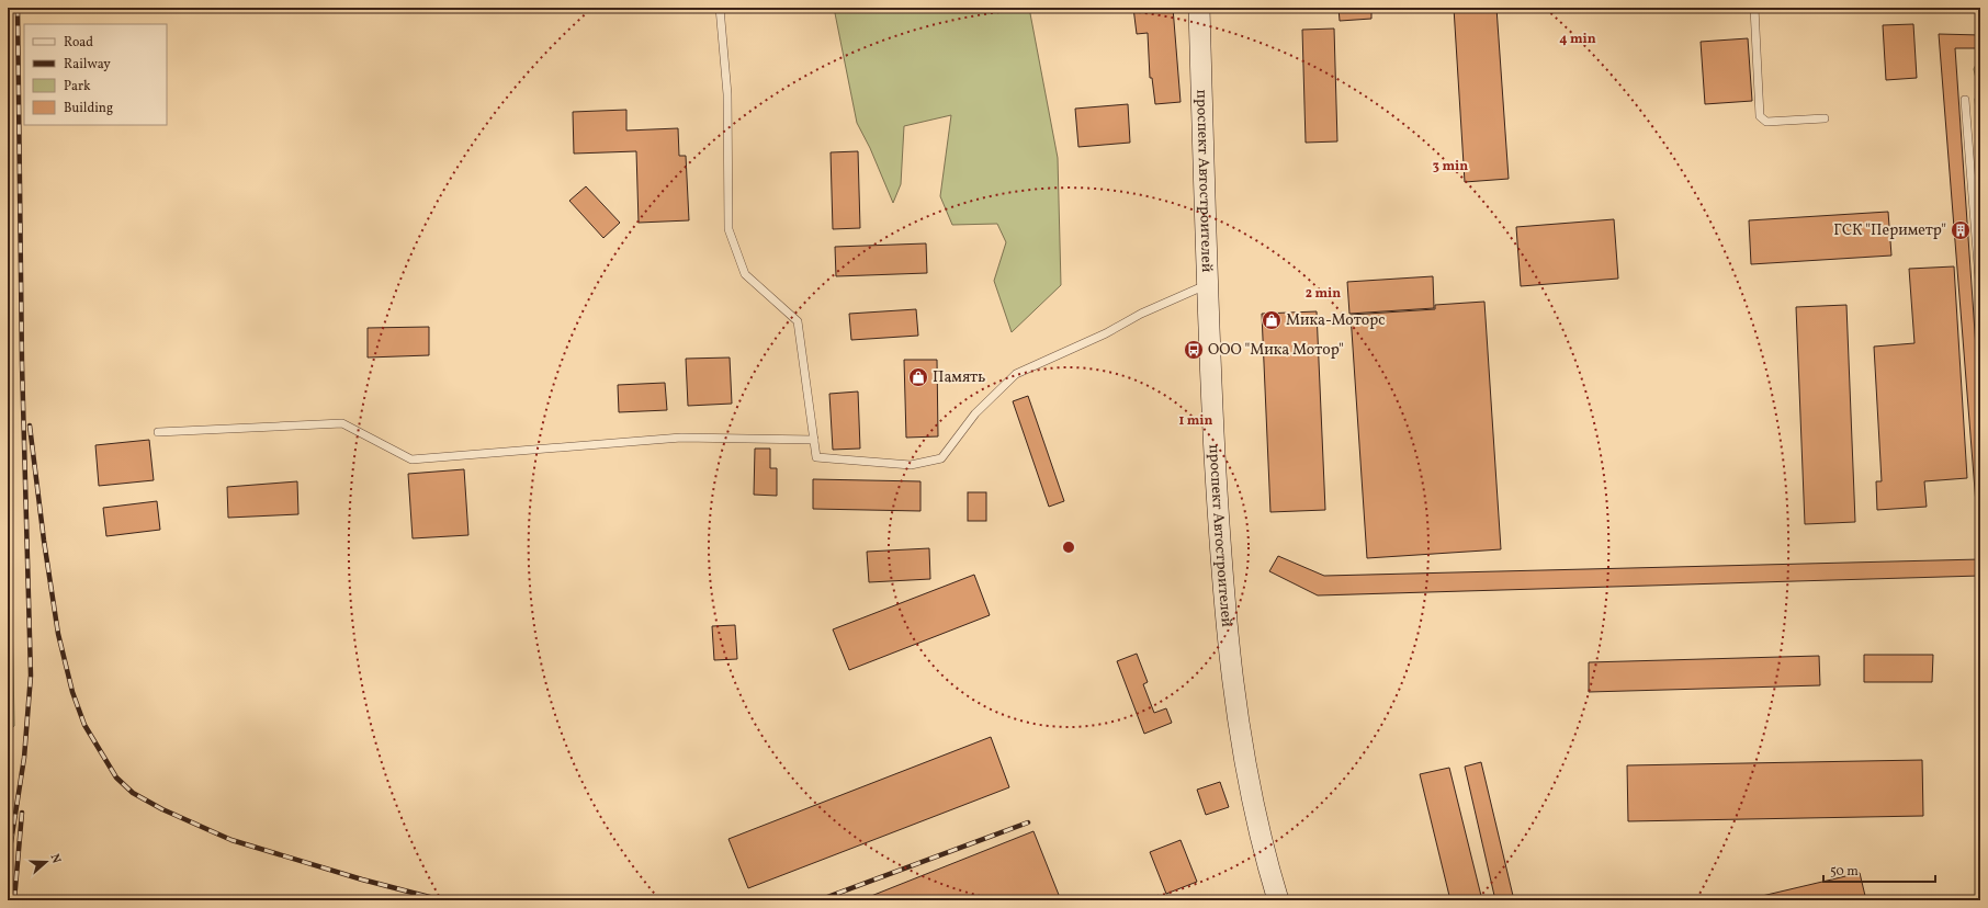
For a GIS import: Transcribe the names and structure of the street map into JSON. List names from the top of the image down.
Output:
{
  "streets": {
    "main road": ["проспект Автостроителей"]
  },
  "places": {
    "building": ["ГСК \"Периметр\""],
    "shop": ["Мика-Моторс", "Память"],
    "bus stop": ["ООО \"Мика Мотор\""]
  },
  "legend": [
    "Road",
    "Railway",
    "Park",
    "Building"
  ],
  "scale_bar": "50 m",
  "north": "right",
  "rings": [
    "4 min",
    "3 min",
    "2 min",
    "1 min"
  ]
}
